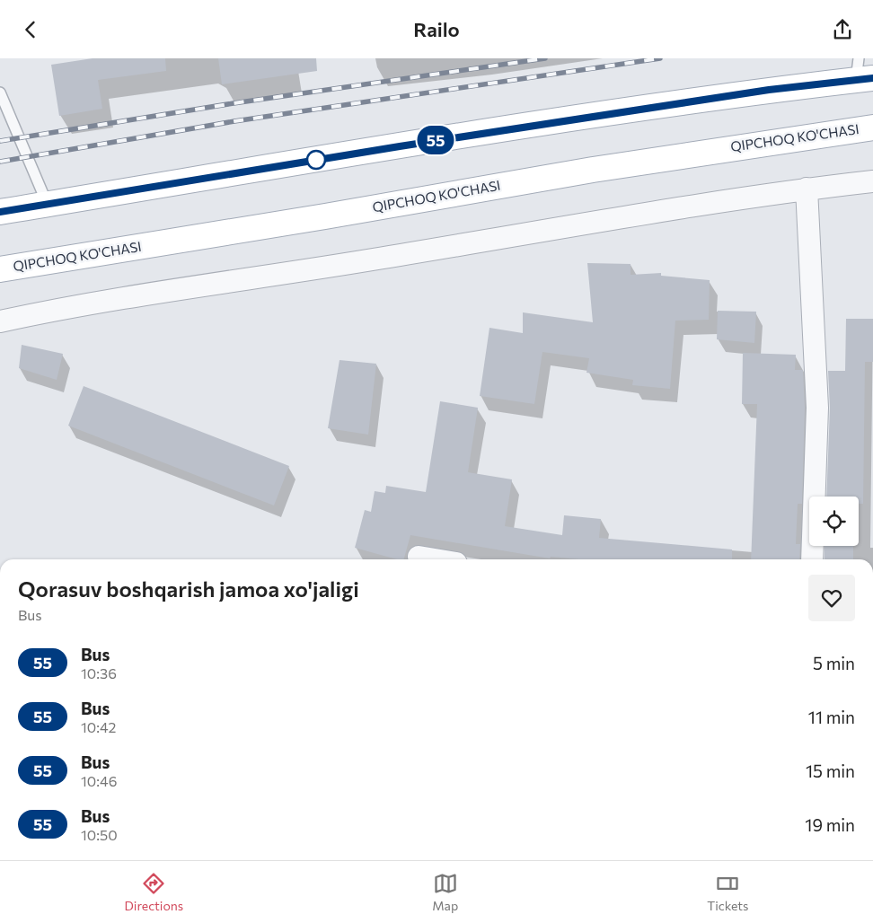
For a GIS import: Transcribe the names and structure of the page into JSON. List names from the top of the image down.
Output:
{
  "streets": {
    "main road": ["QIPCHOQ KO'CHASI"]
  },
  "lines": ["bus line 55"],
  "page": {
    "header": "Railo",
    "on_map": "55",
    "heading": ["Qorasuv boshqarish jamoa xo'jaligi", "Bus"],
    "list": [
      {
        "mark": "55",
        "name": "Bus",
        "note": "10:36",
        "value": "5 min"
      },
      {
        "mark": "55",
        "name": "Bus",
        "note": "10:42",
        "value": "11 min"
      },
      {
        "mark": "55",
        "name": "Bus",
        "note": "10:46",
        "value": "15 min"
      },
      {
        "mark": "55",
        "name": "Bus",
        "note": "10:50",
        "value": "19 min"
      }
    ],
    "tabs": ["Directions", "Map", "Tickets"]
  }
}
